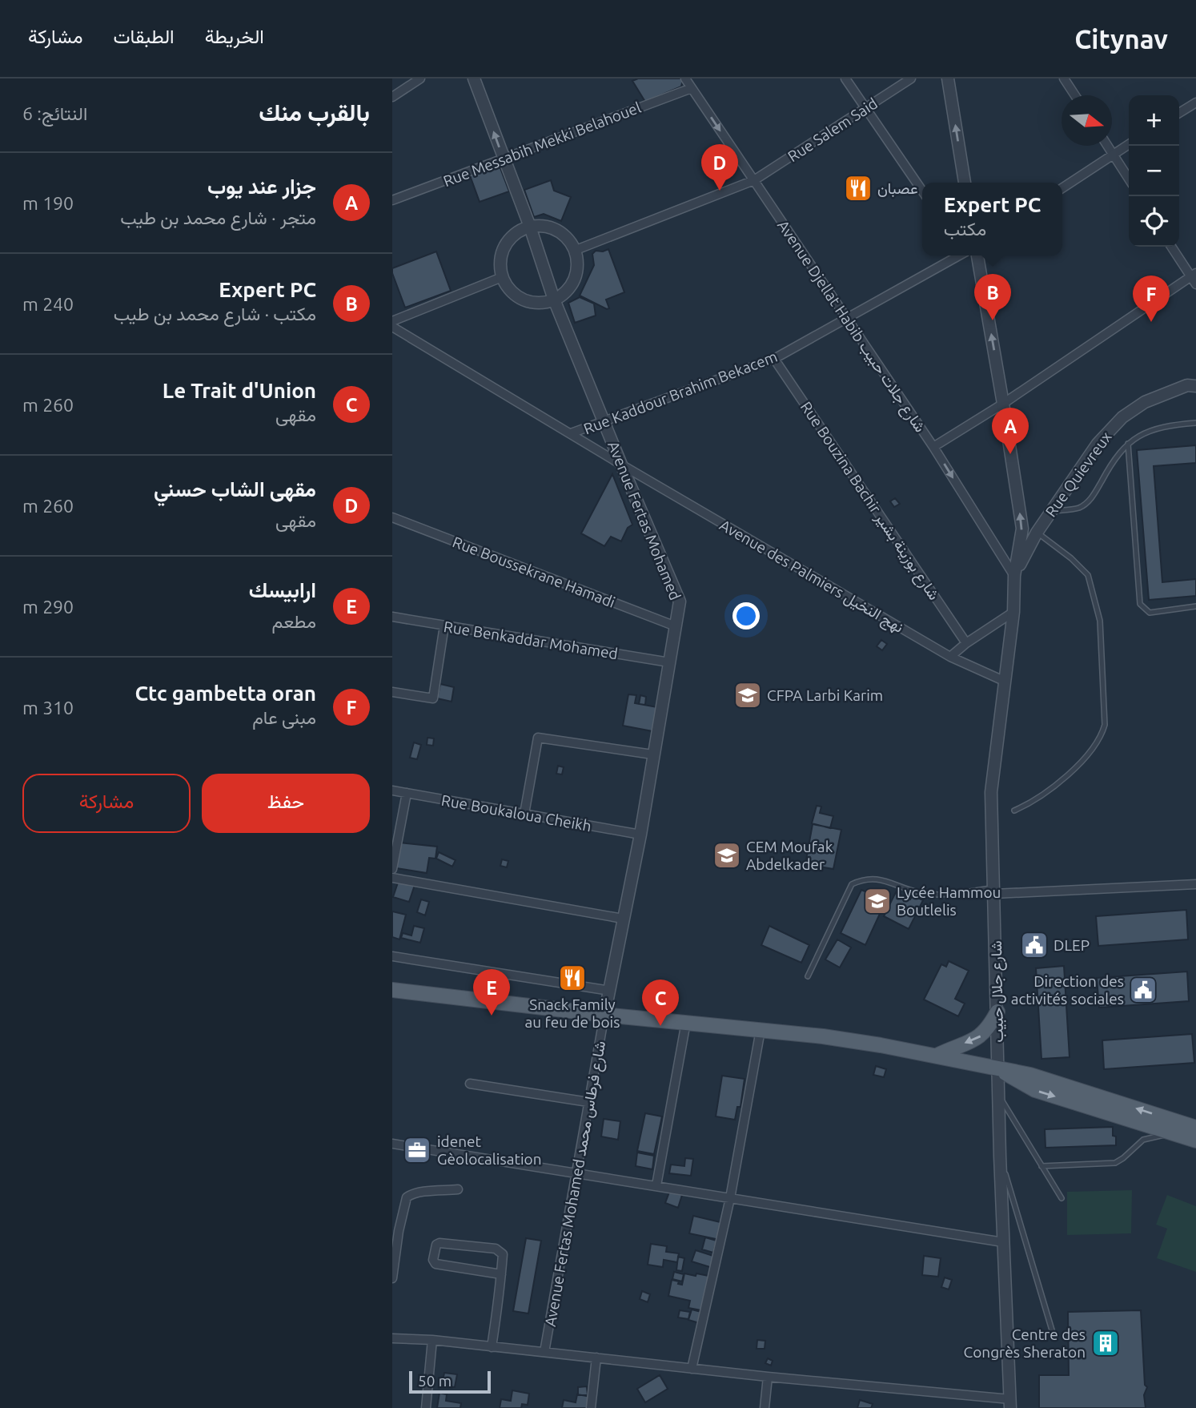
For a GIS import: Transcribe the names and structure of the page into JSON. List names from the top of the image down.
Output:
{
  "streets": {
    "street": [
      "Rue Salem Said",
      "Rue Messabih Mekki Belahouel",
      "Avenue Djellat Habib شارع جلات حبيب",
      "Rue Kaddour Brahim Bekacem",
      "Rue Quievreux",
      "Rue Bouzina Bachir شارع بوزينة بشير",
      "Avenue Fertas Mohamed",
      "Rue Boussekrane Hamadi",
      "Avenue des Palmiers نهج النخيل",
      "Rue Benkaddar Mohamed",
      "Rue Boukaloua Cheikh",
      "شارع جلال حبيب",
      "Avenue Fertas Mohamed شارع فرطاس محمد"
    ]
  },
  "crossings": [
    ["Rue Salem Said", "Avenue Djellat Habib شارع جلات حبيب"],
    ["Rue Messabih Mekki Belahouel", "Avenue Djellat Habib شارع جلات حبيب"],
    ["Rue Messabih Mekki Belahouel", "Avenue Fertas Mohamed"],
    ["Avenue Djellat Habib شارع جلات حبيب", "Rue Kaddour Brahim Bekacem"],
    ["Avenue Djellat Habib شارع جلات حبيب", "Rue Quievreux"],
    ["Avenue Djellat Habib شارع جلات حبيب", "شارع جلال حبيب"],
    ["Rue Kaddour Brahim Bekacem", "Rue Bouzina Bachir شارع بوزينة بشير"],
    ["Rue Kaddour Brahim Bekacem", "Avenue Fertas Mohamed"],
    ["Rue Kaddour Brahim Bekacem", "Avenue des Palmiers نهج النخيل"],
    ["Rue Quievreux", "شارع جلال حبيب"],
    ["Avenue Fertas Mohamed", "Rue Boussekrane Hamadi"],
    ["Avenue Fertas Mohamed", "Avenue des Palmiers نهج النخيل"],
    ["Avenue Fertas Mohamed", "Rue Benkaddar Mohamed"],
    ["Avenue Fertas Mohamed", "Rue Boukaloua Cheikh"],
    ["Avenue Fertas Mohamed", "Avenue Fertas Mohamed شارع فرطاس محمد"],
    ["Avenue des Palmiers نهج النخيل", "شارع جلال حبيب"]
  ],
  "one_way": ["Avenue Djellat Habib شارع جلات حبيب"],
  "places": {
    "restaurant": ["عصبان", "Snack Family au feu de bois"],
    "school or university": ["CFPA Larbi Karim", "CEM Moufak Abdelkader", "Lycée Hammou Boutlelis"],
    "public building": ["DLEP", "Direction des activités sociales"],
    "office": ["idenet Gèolocalisation"],
    "building": ["Centre des Congrès Sheraton"]
  },
  "scale_bar": "50 m",
  "north": "right",
  "page": {
    "header": "Citynav",
    "nav": ["الخريطة", "الطبقات", "مشاركة"],
    "heading": ["بالقرب منك", "النتائج: 6"],
    "map_buttons": ["+", "−"],
    "pins": [
      "D",
      "B",
      "F",
      "A",
      "E",
      "C"
    ],
    "list": [
      {
        "mark": "A",
        "name": "جزار عند يوب",
        "note": "متجر · شارع محمد بن طيب",
        "value": "190 m"
      },
      {
        "mark": "B",
        "name": "Expert PC",
        "note": "مكتب · شارع محمد بن طيب",
        "value": "240 m"
      },
      {
        "mark": "C",
        "name": "Le Trait d'Union",
        "note": "مقهى",
        "value": "260 m"
      },
      {
        "mark": "D",
        "name": "مقهى الشاب حسني",
        "note": "مقهى",
        "value": "260 m"
      },
      {
        "mark": "E",
        "name": "ارابيسك",
        "note": "مطعم",
        "value": "290 m"
      },
      {
        "mark": "F",
        "name": "Ctc gambetta oran",
        "note": "مبنى عام",
        "value": "310 m"
      }
    ],
    "popup": ["Expert PC", "مكتب"],
    "buttons": ["حفظ", "مشاركة"],
    "scale": "50 m"
  }
}
